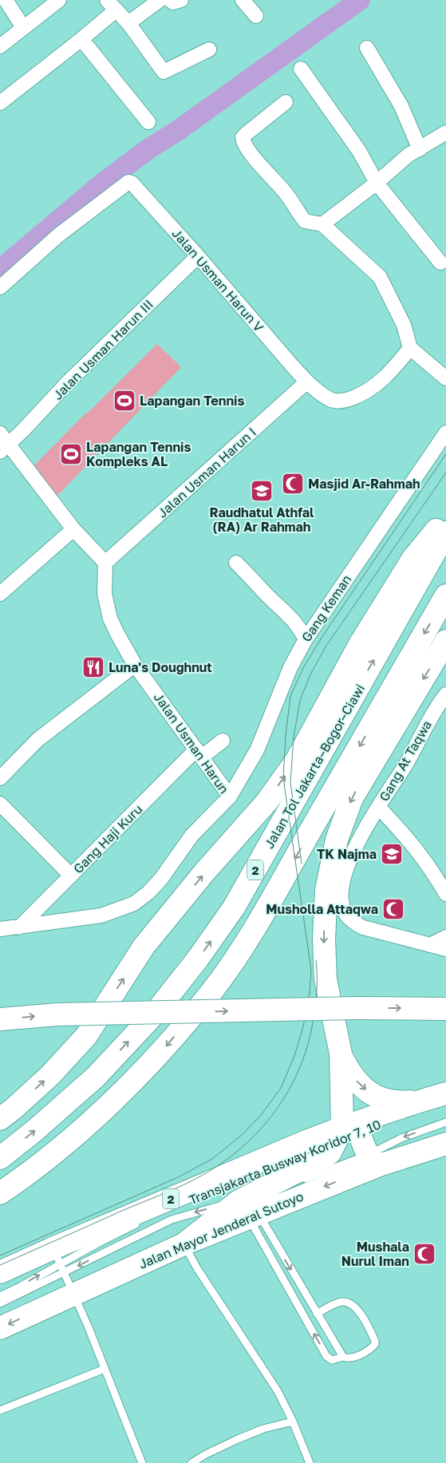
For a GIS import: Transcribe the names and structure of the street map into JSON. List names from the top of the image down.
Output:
{
  "streets": {
    "highway": ["Jalan Tol Jakarta–Bogor–Ciawi", "2", "Jalan Mayor Jenderal Sutoyo"],
    "street": [
      "Jalan Usman Harun V",
      "Jalan Usman Harun III",
      "Jalan Usman Harun I",
      "Gang Keman",
      "Jalan Usman Harun",
      "Gang At Taqwa",
      "Gang Haji Kuru"
    ],
    "lane": ["Transjakarta Busway Koridor 7, 10"]
  },
  "crossings": [
    ["Jalan Usman Harun V", "Jalan Usman Harun III"],
    ["Jalan Usman Harun V", "Jalan Usman Harun I"],
    ["Jalan Usman Harun I", "Jalan Usman Harun"],
    ["Gang Keman", "Jalan Usman Harun"],
    ["Jalan Usman Harun", "Gang Haji Kuru"],
    ["Transjakarta Busway Koridor 7, 10", "Jalan Mayor Jenderal Sutoyo"]
  ],
  "places": {
    "sports": ["Lapangan Tennis", "Lapangan Tennis Kompleks AL"],
    "mosque": ["Masjid Ar-Rahmah", "Musholla Attaqwa", "Mushala Nurul Iman"],
    "school or university": ["Raudhatul Athfal (RA) Ar Rahmah", "TK Najma"],
    "restaurant": ["Luna's Doughnut"]
  }
}
